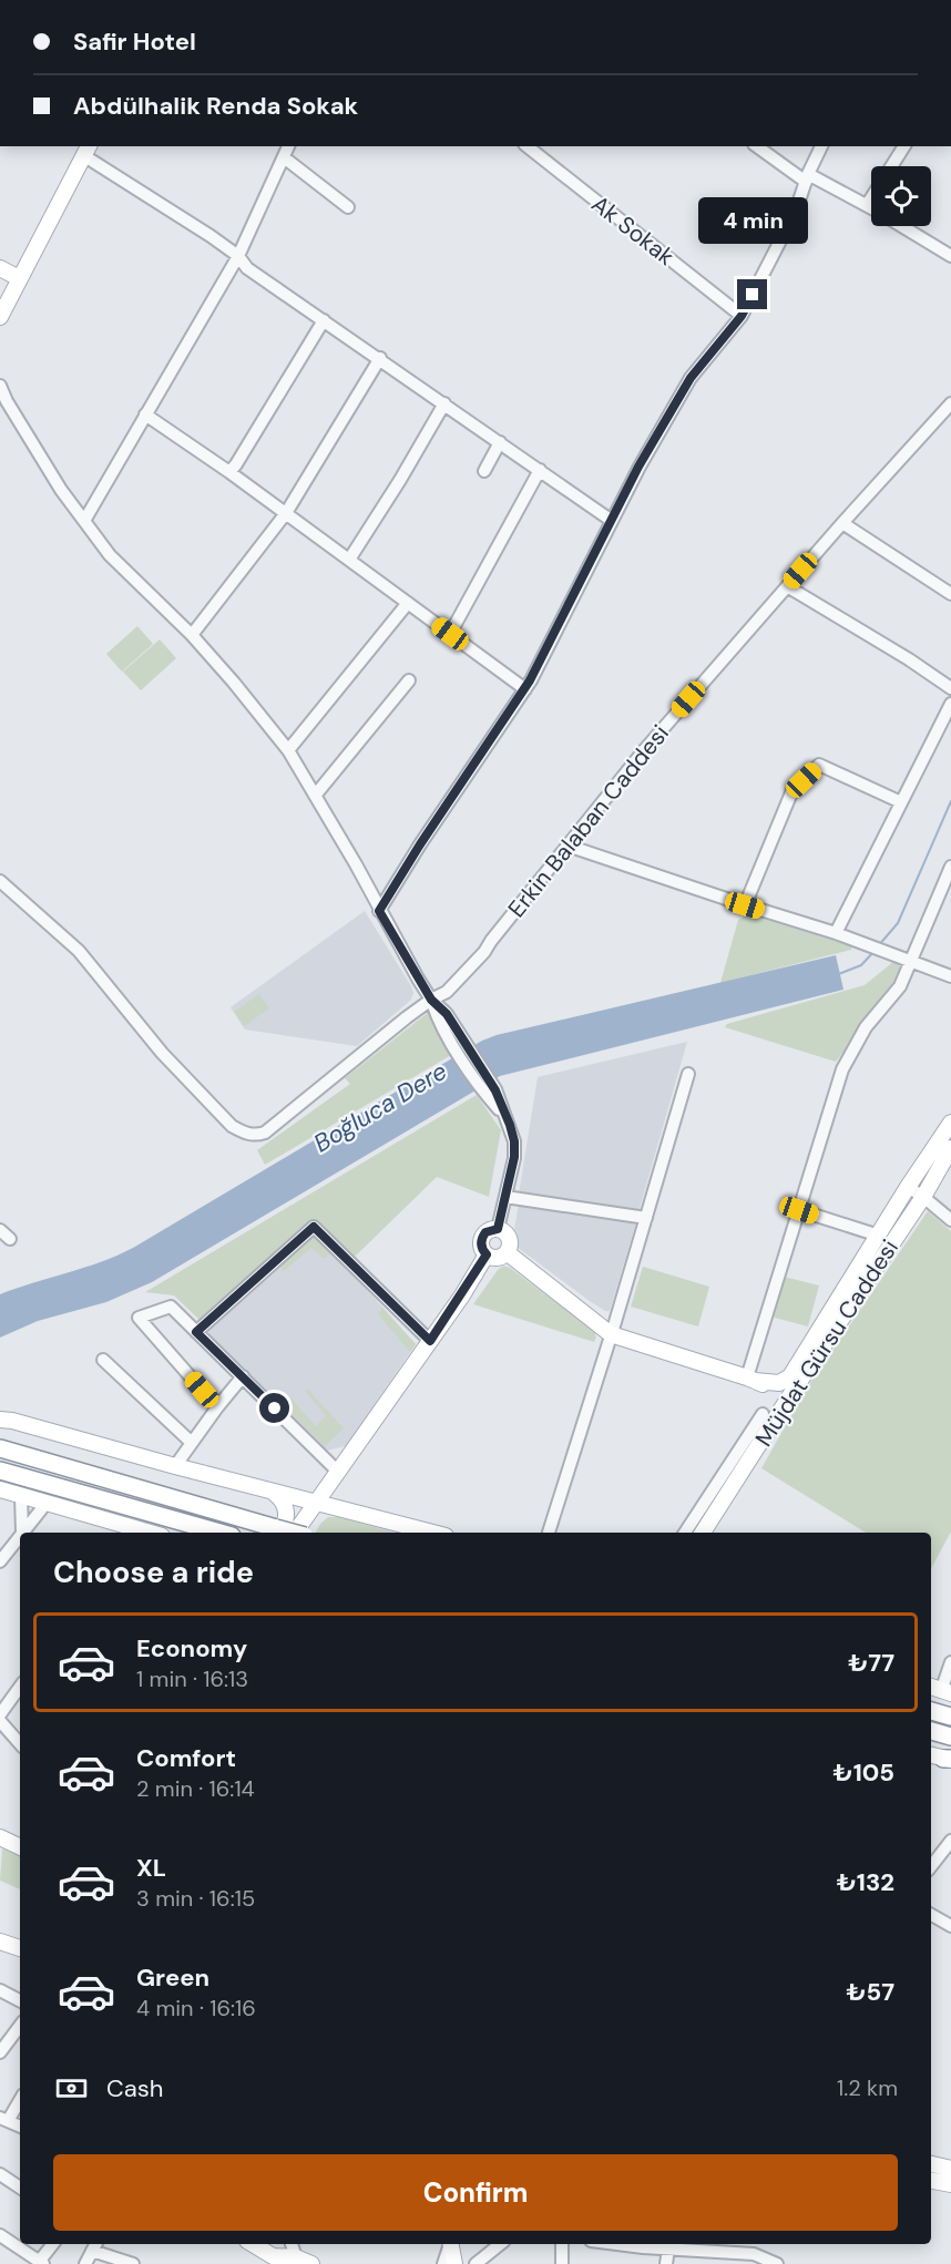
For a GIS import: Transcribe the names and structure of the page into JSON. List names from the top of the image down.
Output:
{
  "streets": {
    "main road": ["Müjdat Gürsu Caddesi"],
    "street": ["Ak Sokak", "Erkin Balaban Caddesi"]
  },
  "water": ["Boğluca Dere"],
  "page": {
    "banner": ["Safir Hotel", "Abdülhalik Renda Sokak"],
    "bubble": "4 min",
    "heading": "Choose a ride",
    "list": [
      {
        "name": "Economy",
        "note": "1 min · 16:13",
        "value": "₺77"
      },
      {
        "name": "Comfort",
        "note": "2 min · 16:14",
        "value": "₺105"
      },
      {
        "name": "XL",
        "note": "3 min · 16:15",
        "value": "₺132"
      },
      {
        "name": "Green",
        "note": "4 min · 16:16",
        "value": "₺57"
      }
    ],
    "pay": ["Cash", "1.2 km"],
    "buttons": "Confirm"
  }
}
